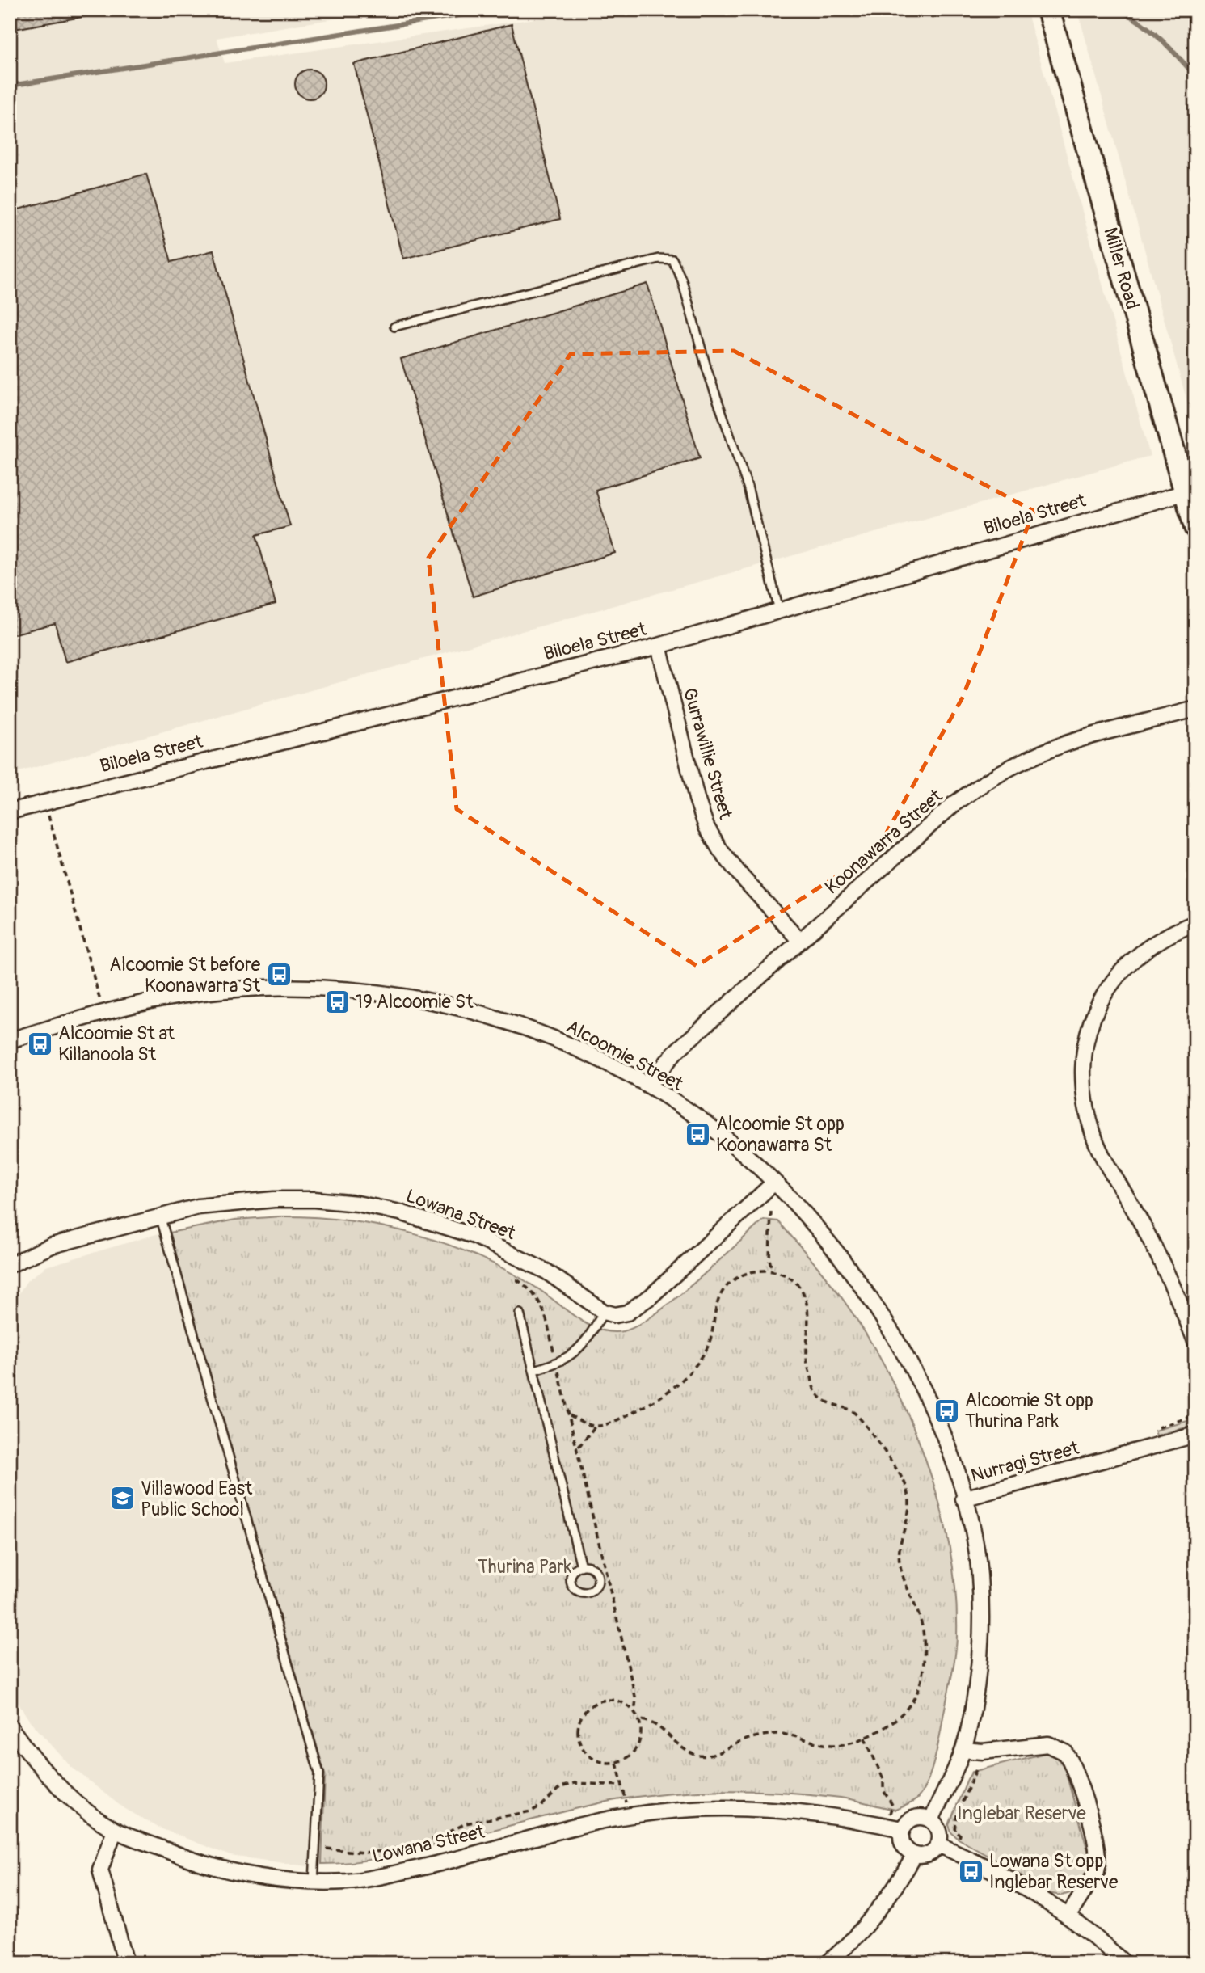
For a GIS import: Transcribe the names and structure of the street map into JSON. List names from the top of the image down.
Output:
{
  "streets": {
    "main road": ["Miller Road"],
    "street": [
      "Biloela Street",
      "Gurrawillie Street",
      "Koonawarra Street",
      "Alcoomie Street",
      "Lowana Street",
      "Nurragi Street"
    ]
  },
  "crossings": [
    ["Miller Road", "Biloela Street"],
    ["Biloela Street", "Gurrawillie Street"],
    ["Gurrawillie Street", "Koonawarra Street"],
    ["Koonawarra Street", "Alcoomie Street"],
    ["Alcoomie Street", "Lowana Street"],
    ["Alcoomie Street", "Nurragi Street"]
  ],
  "parks": ["Thurina Park", "Inglebar Reserve"],
  "places": {
    "bus stop": [
      "Alcoomie St before Koonawarra St",
      "19 Alcoomie St",
      "Alcoomie St at Killanoola St",
      "Alcoomie St opp Koonawarra St",
      "Alcoomie St opp Thurina Park",
      "Lowana St opp Inglebar Reserve"
    ],
    "school or university": ["Villawood East Public School"]
  }
}
